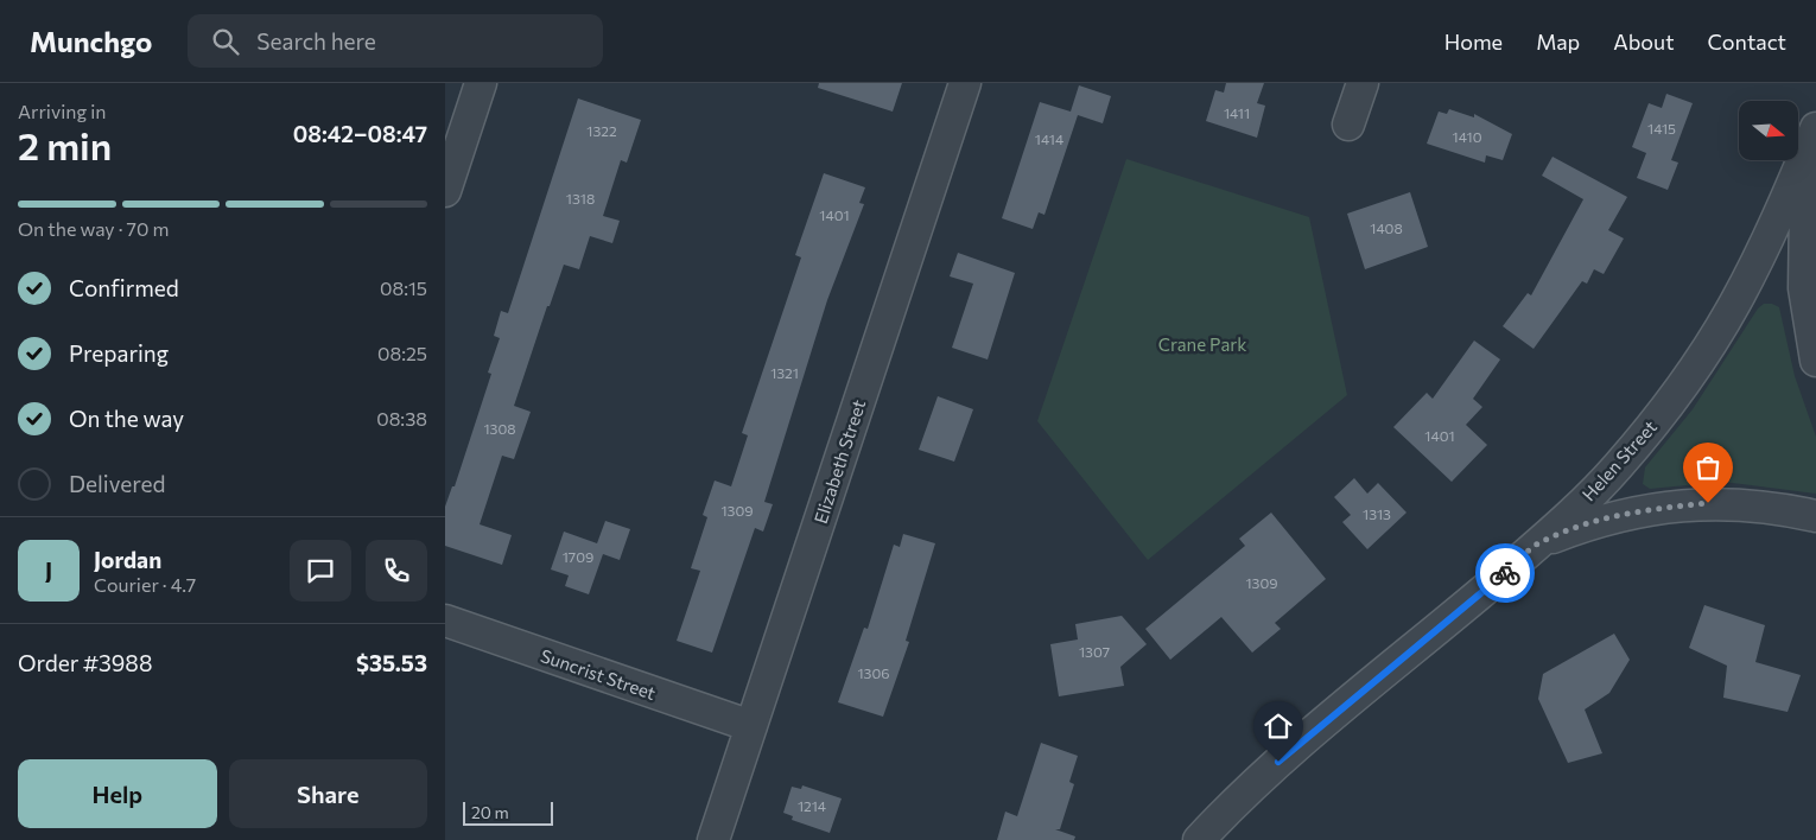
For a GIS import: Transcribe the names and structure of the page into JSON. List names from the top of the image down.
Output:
{
  "streets": {
    "street": ["Helen Street", "Elizabeth Street", "Suncrist Street"]
  },
  "crossings": [
    ["Elizabeth Street", "Suncrist Street"]
  ],
  "parks": ["Crane Park"],
  "house_numbers": [
    "1411",
    "1415",
    "1322",
    "1410",
    "1414",
    "1318",
    "1401",
    "1408",
    "1321",
    "1308",
    "1401",
    "1309",
    "1313",
    "1709",
    "1309",
    "1307",
    "1306",
    "1214"
  ],
  "scale_bar": "20 m",
  "north": "right",
  "page": {
    "header": "Munchgo",
    "search": "Search here",
    "nav": [
      "Home",
      "Map",
      "About",
      "Contact"
    ],
    "heading": ["2 min", "Arriving in", "08:42–08:47"],
    "panel": [
      "Jordan",
      "Courier · 4.7",
      "Order #3988",
      "$35.53"
    ],
    "bar": "On the way · 70 m",
    "list": [
      ["Confirmed", "08:15"],
      ["Preparing", "08:25"],
      ["On the way", "08:38"],
      "Delivered"
    ],
    "round": "J",
    "buttons": ["Help", "Share"],
    "scale": "20 m"
  }
}
